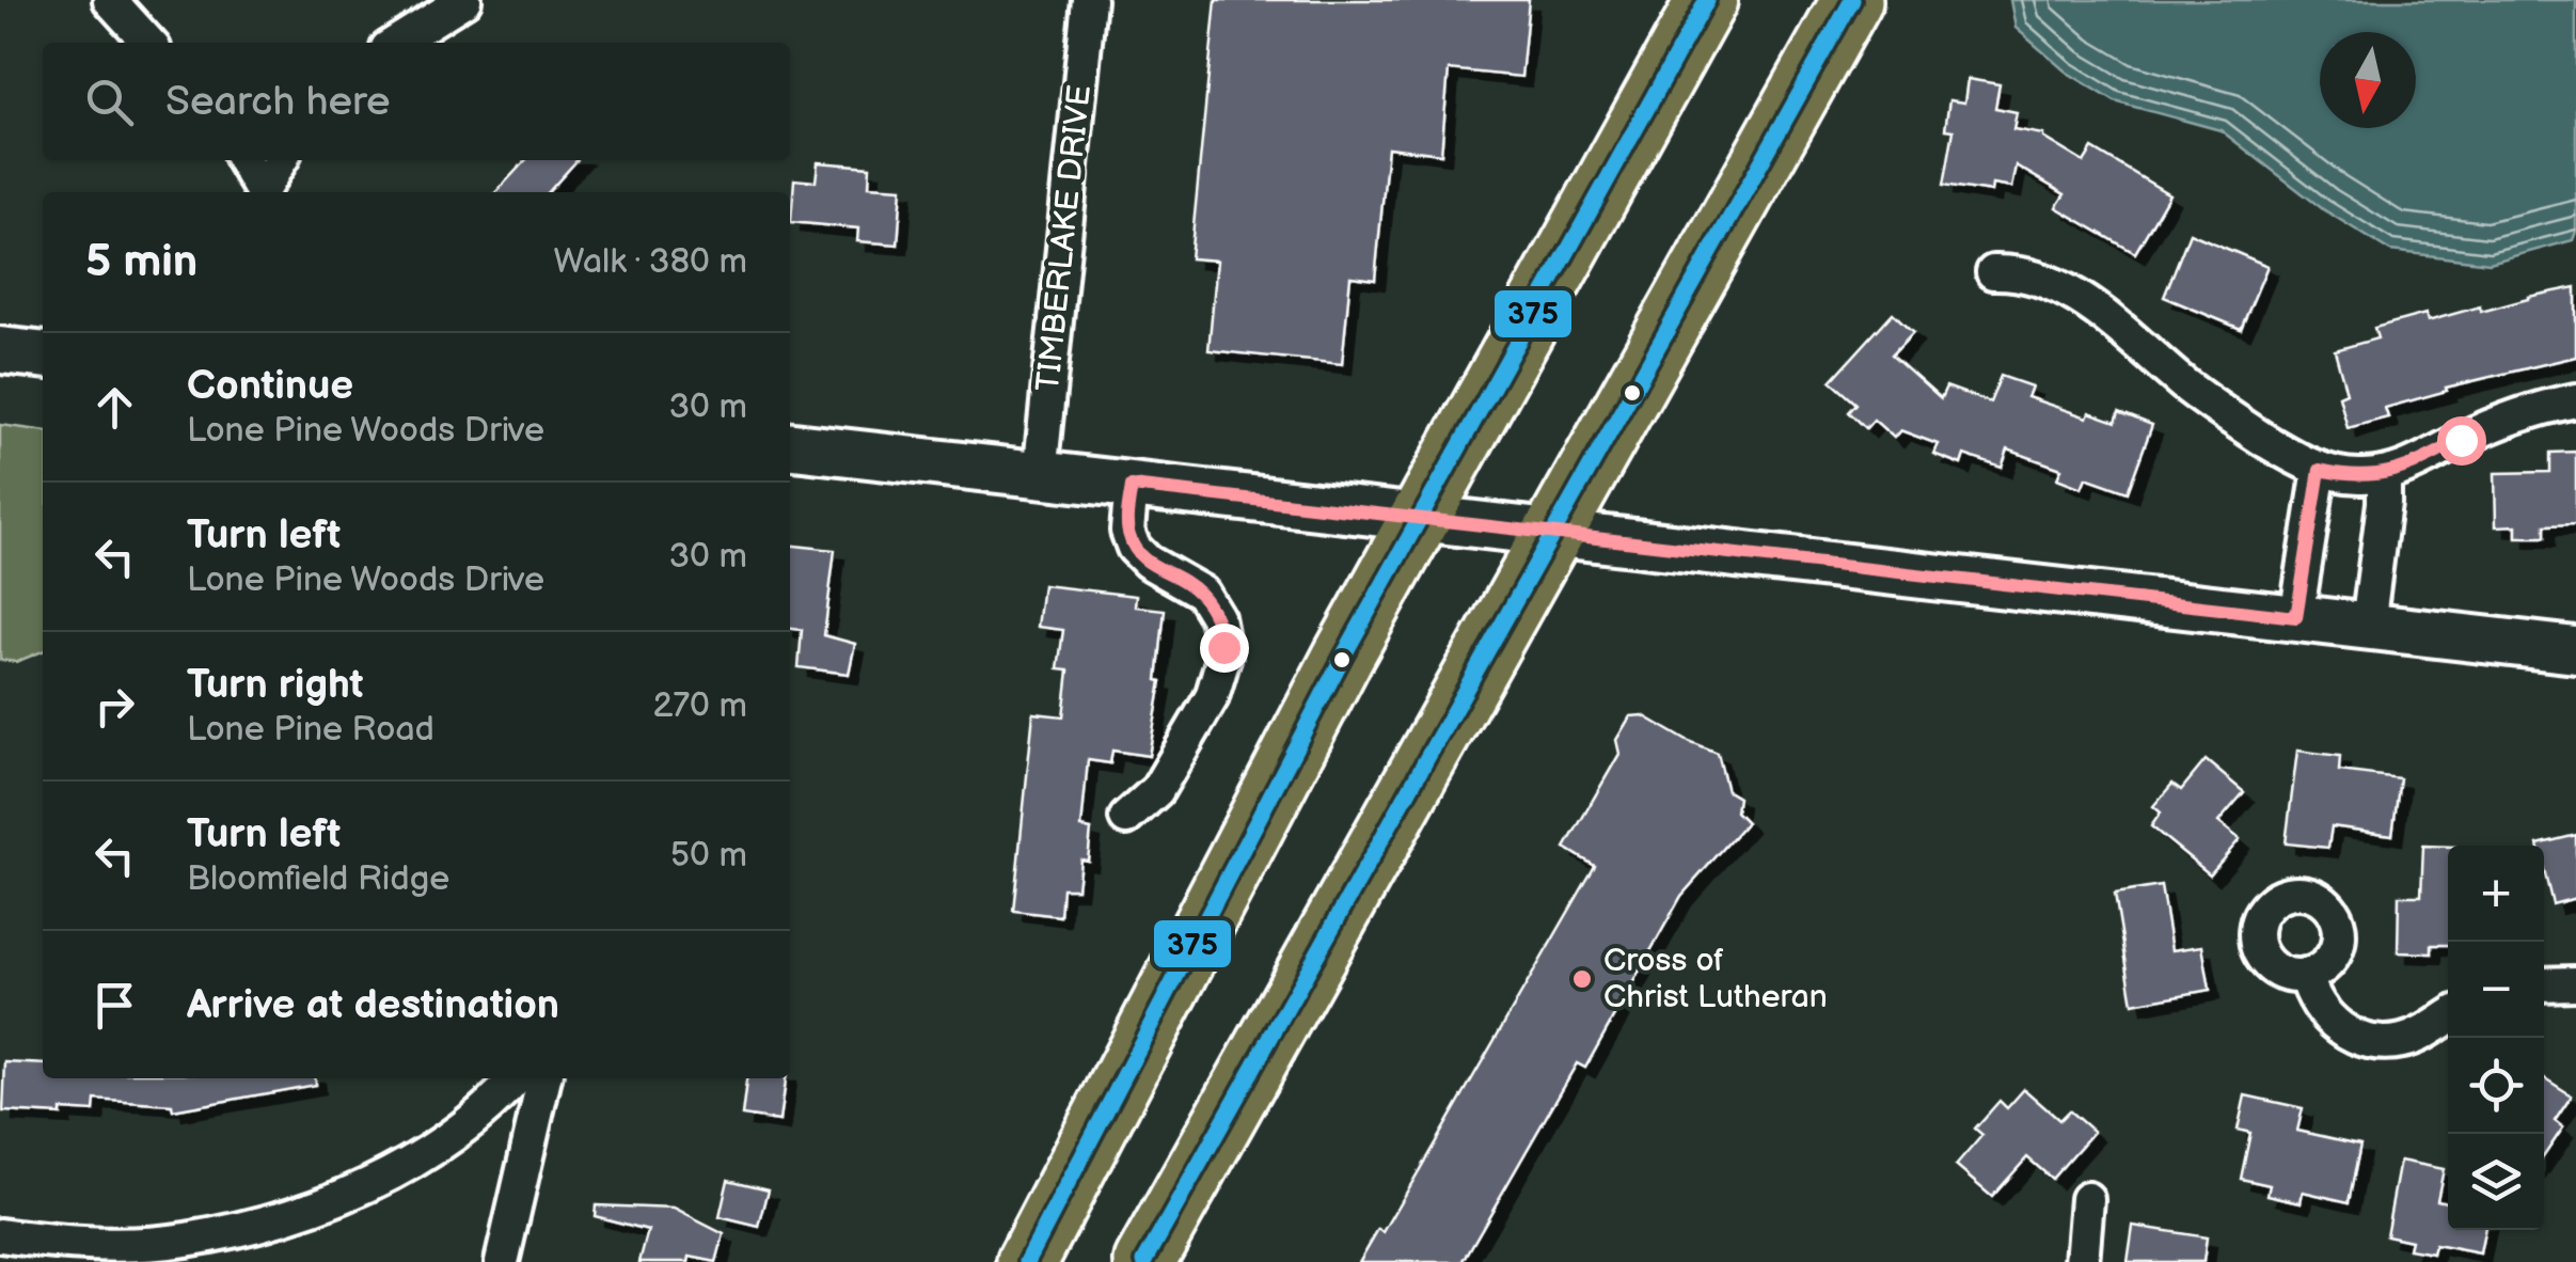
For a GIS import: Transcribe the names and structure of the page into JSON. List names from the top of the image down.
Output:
{
  "streets": {
    "street": ["TIMBERLAKE DRIVE"]
  },
  "places": ["Cross of Christ Lutheran"],
  "lines": ["transit line 375"],
  "north": "bottom",
  "page": {
    "search": "Search here",
    "heading": ["5 min", "Walk · 380 m"],
    "list": [
      ["Continue", "Lone Pine Woods Drive", "30 m"],
      ["Turn left", "Lone Pine Woods Drive", "30 m"],
      ["Turn right", "Lone Pine Road", "270 m"],
      ["Turn left", "Bloomfield Ridge", "50 m"],
      "Arrive at destination"
    ],
    "map_buttons": ["+", "−"]
  }
}
